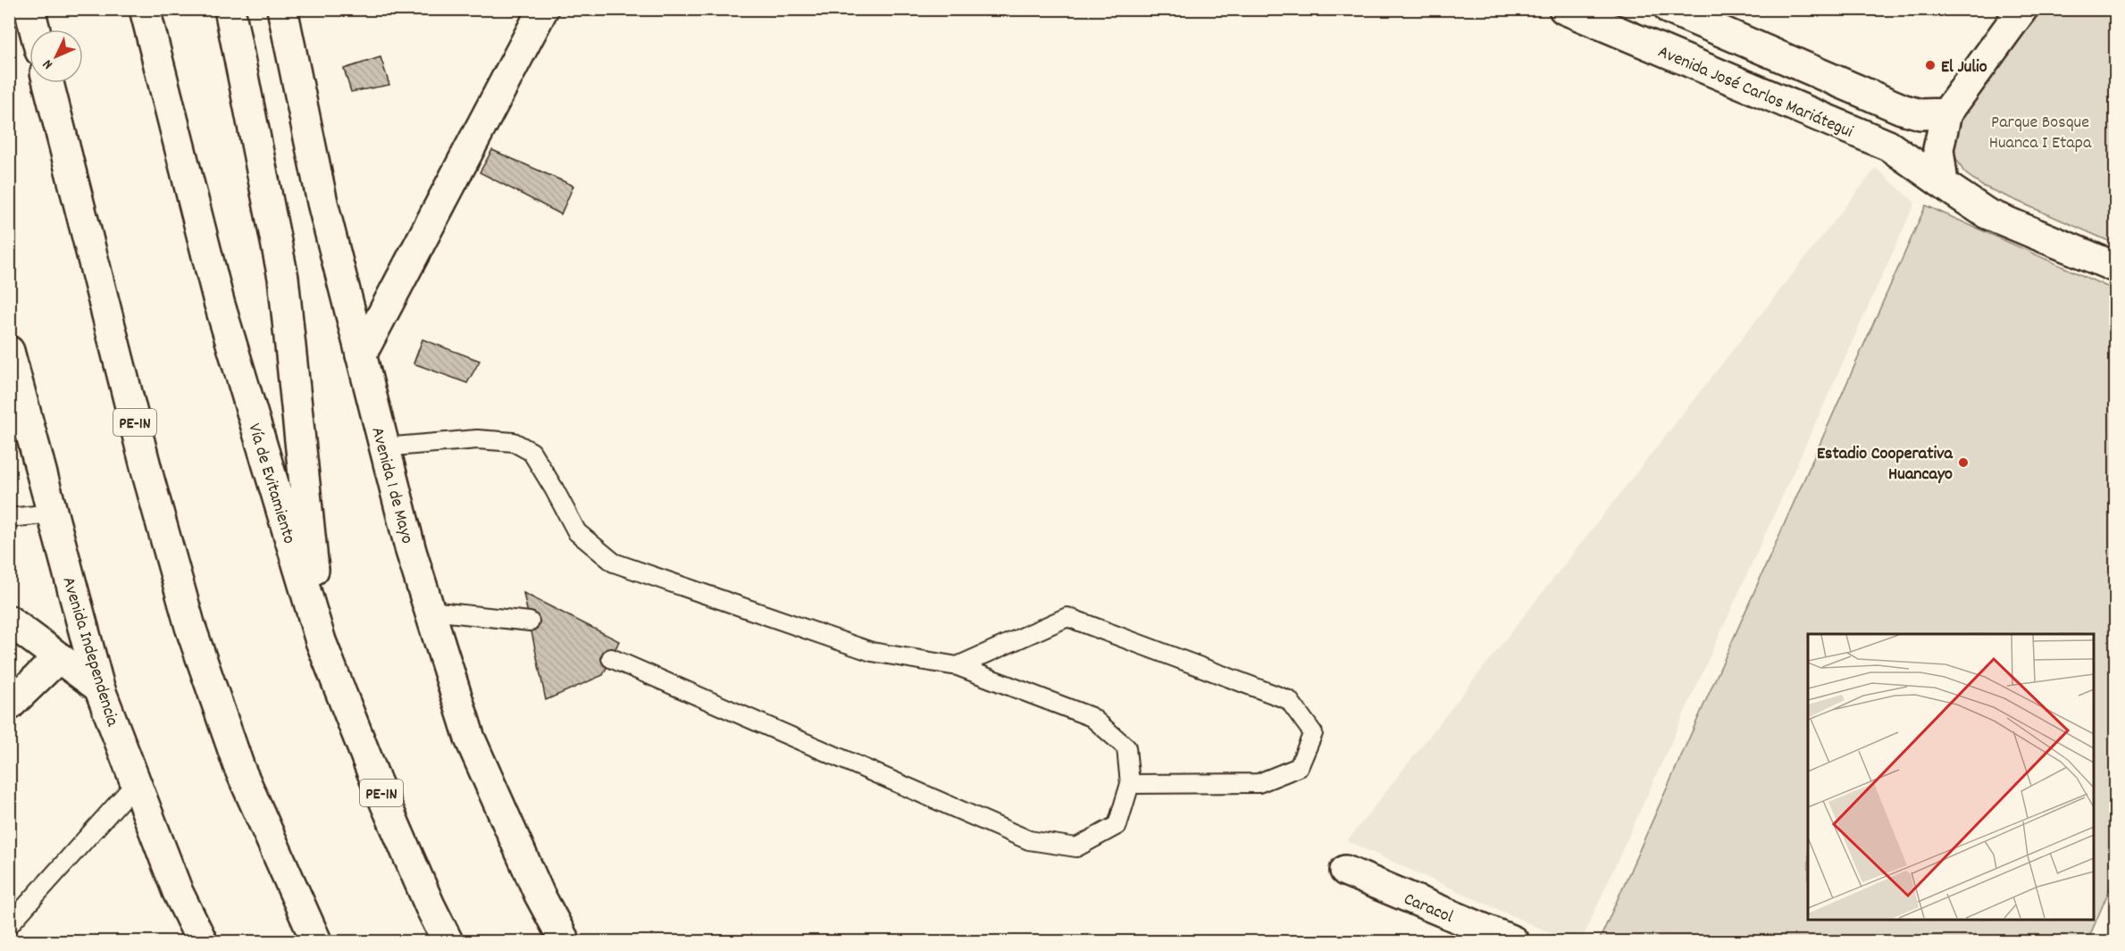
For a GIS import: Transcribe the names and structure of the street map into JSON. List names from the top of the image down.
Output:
{
  "streets": {
    "main road": [
      "Avenida José Carlos Mariátegui",
      "PE-1N",
      "Vía de Evitamiento",
      "Avenida 1 de Mayo",
      "Avenida Independencia",
      "Caracol"
    ]
  },
  "parks": ["Parque Bosque Huanca I Etapa"],
  "places": ["El Julio", "Estadio Cooperativa Huancayo"],
  "north": "bottom left"
}
